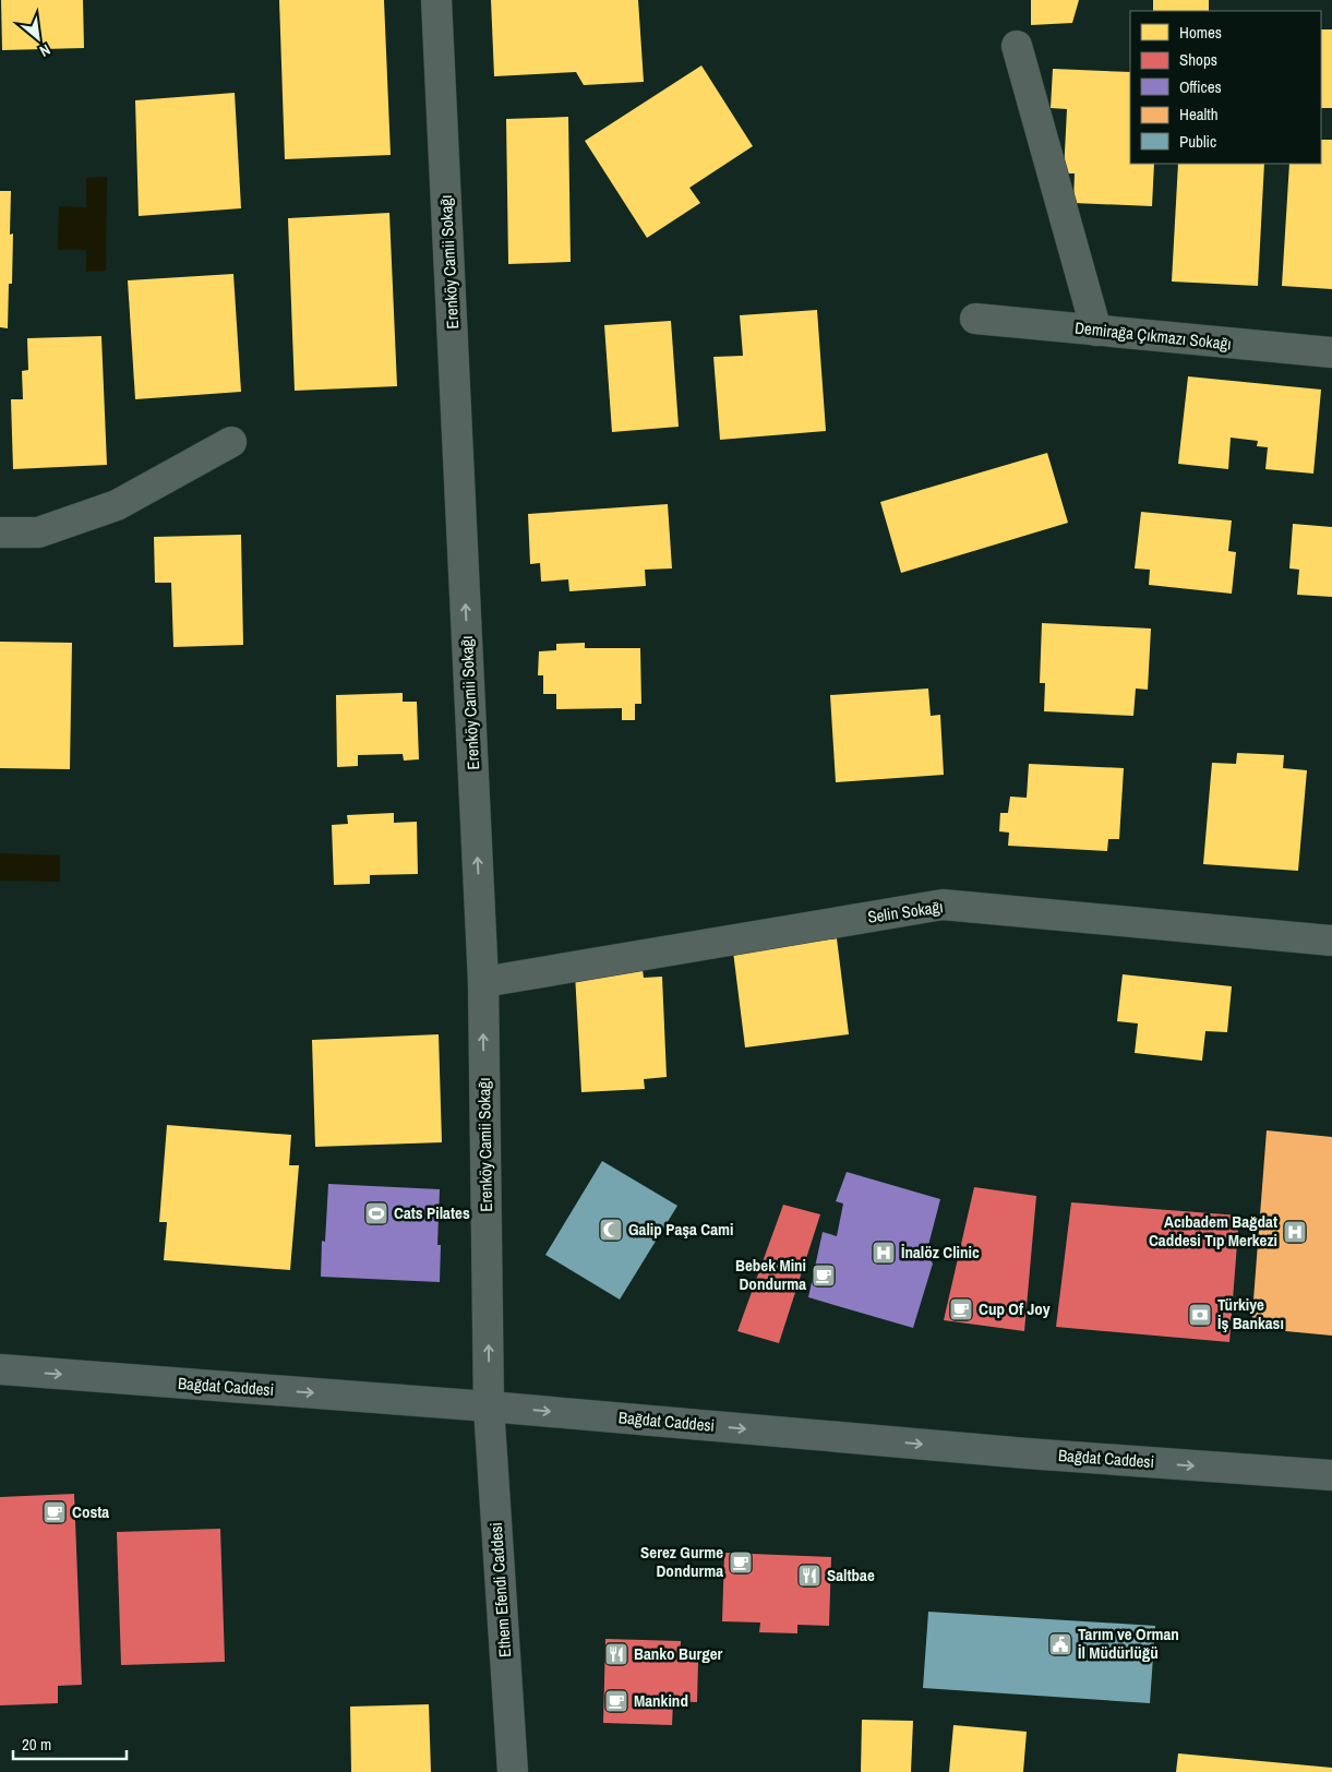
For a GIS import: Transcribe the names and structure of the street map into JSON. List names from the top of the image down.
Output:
{
  "streets": {
    "main road": ["Bağdat Caddesi", "Ethem Efendi Caddesi"],
    "street": ["Erenköy Camii Sokağı", "Demirağa Çıkmazı Sokağı", "Selin Sokağı"]
  },
  "crossings": [
    ["Erenköy Camii Sokağı", "Selin Sokağı"],
    ["Erenköy Camii Sokağı", "Bağdat Caddesi"],
    ["Erenköy Camii Sokağı", "Ethem Efendi Caddesi"],
    ["Bağdat Caddesi", "Ethem Efendi Caddesi"]
  ],
  "one_way": ["Erenköy Camii Sokağı", "Bağdat Caddesi"],
  "places": {
    "sports": ["Cats Pilates"],
    "mosque": ["Galip Paşa Cami"],
    "hospital": ["Acıbadem Bağdat Caddesi Tıp Merkezi", "İnalöz Clinic"],
    "cafe": [
      "Bebek Mini Dondurma",
      "Cup Of Joy",
      "Costa",
      "Serez Gurme Dondurma",
      "Mankind"
    ],
    "bank": ["Türkiye İş Bankası"],
    "restaurant": ["Saltbae", "Banko Burger"],
    "public building": ["Tarım ve Orman İl Müdürlüğü"]
  },
  "legend": [
    "Homes",
    "Shops",
    "Offices",
    "Health",
    "Public"
  ],
  "scale_bar": "20 m",
  "north": "bottom right"
}
